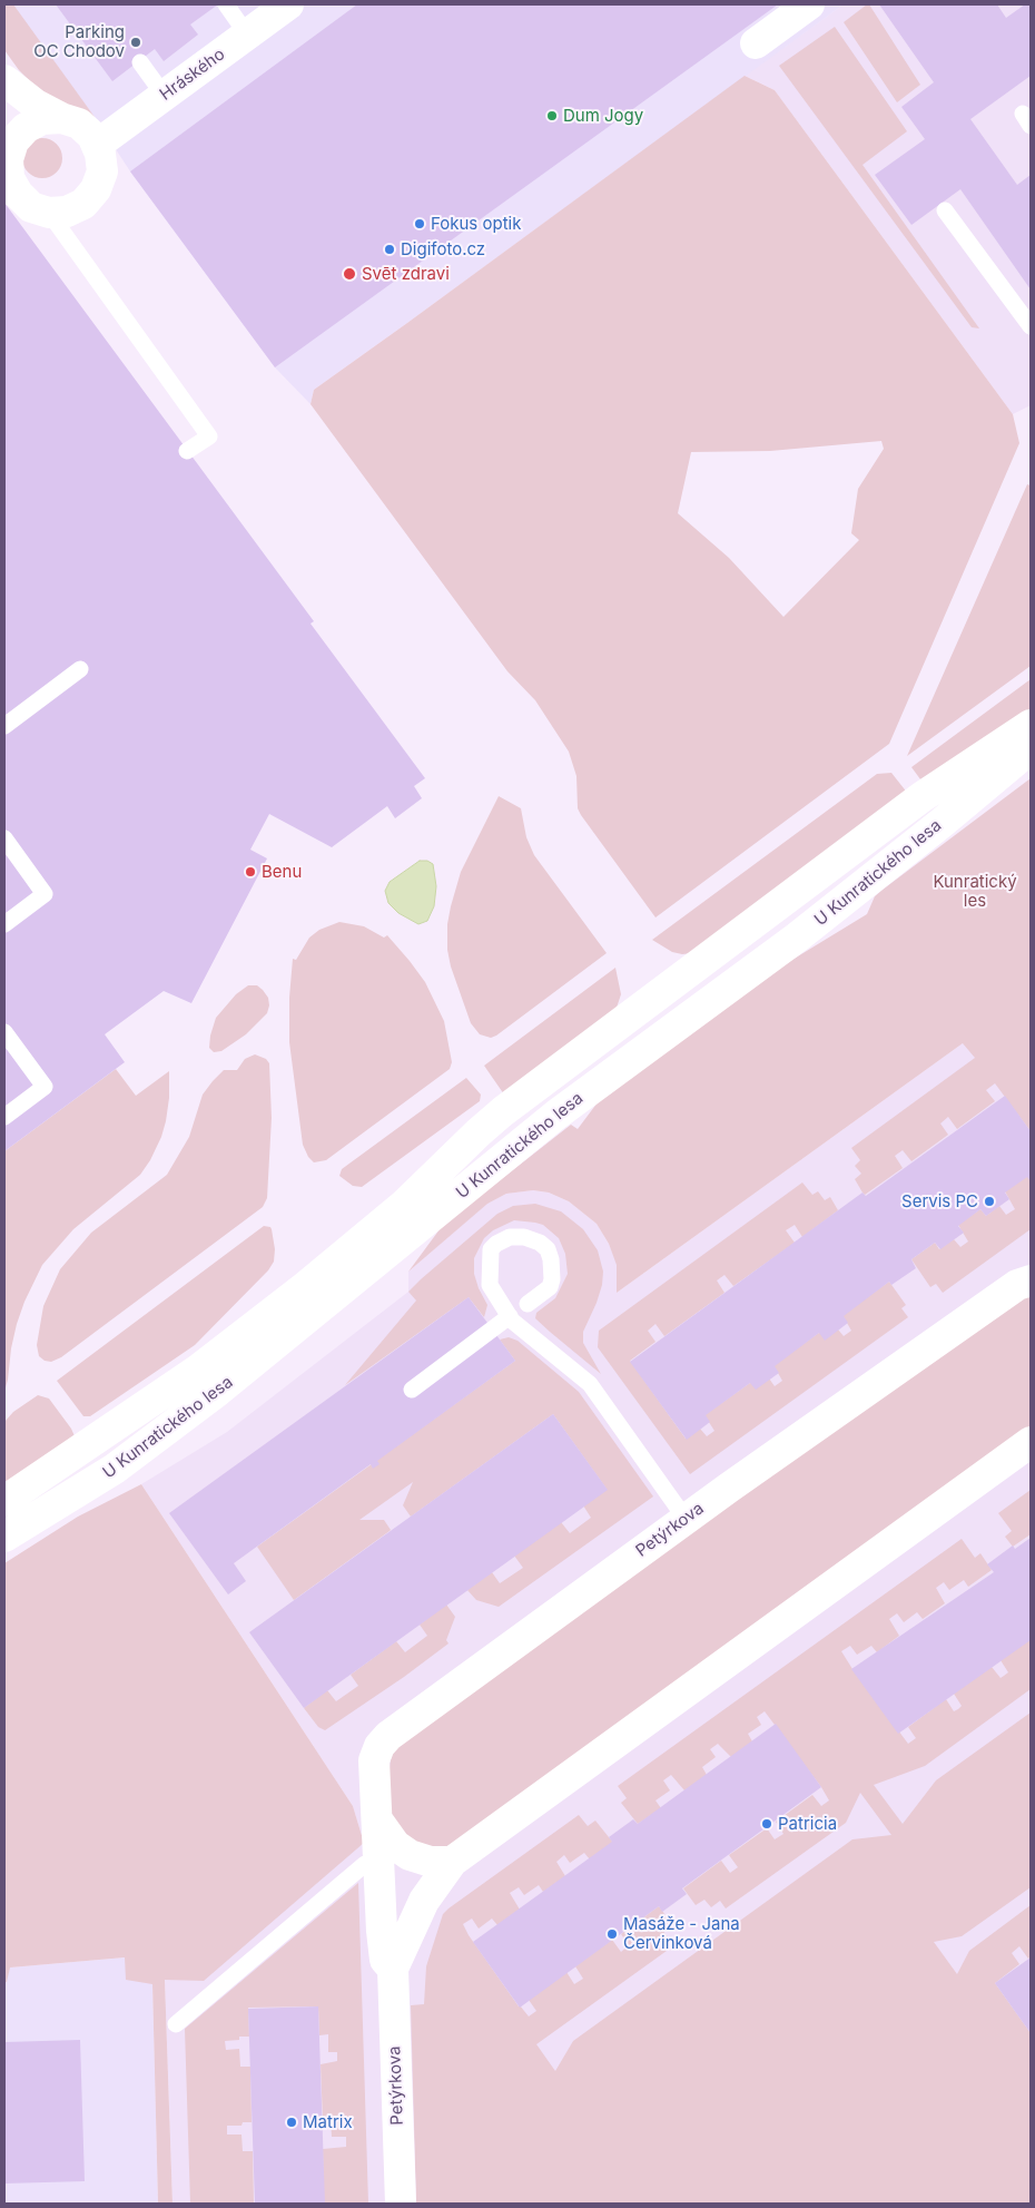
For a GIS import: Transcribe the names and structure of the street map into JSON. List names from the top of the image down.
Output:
{
  "streets": {
    "street": ["Hráského", "U Kunratického lesa", "Petýrkova"]
  },
  "parks": ["Kunratický les"],
  "places": [
    "Parking OC Chodov",
    "Dum Jogy",
    "Fokus optik",
    "Digifoto.cz",
    "Svēt zdravi",
    "Benu",
    "Servis PC",
    "Patricia",
    "Masáže - Jana Červinková",
    "Matrix"
  ]
}
